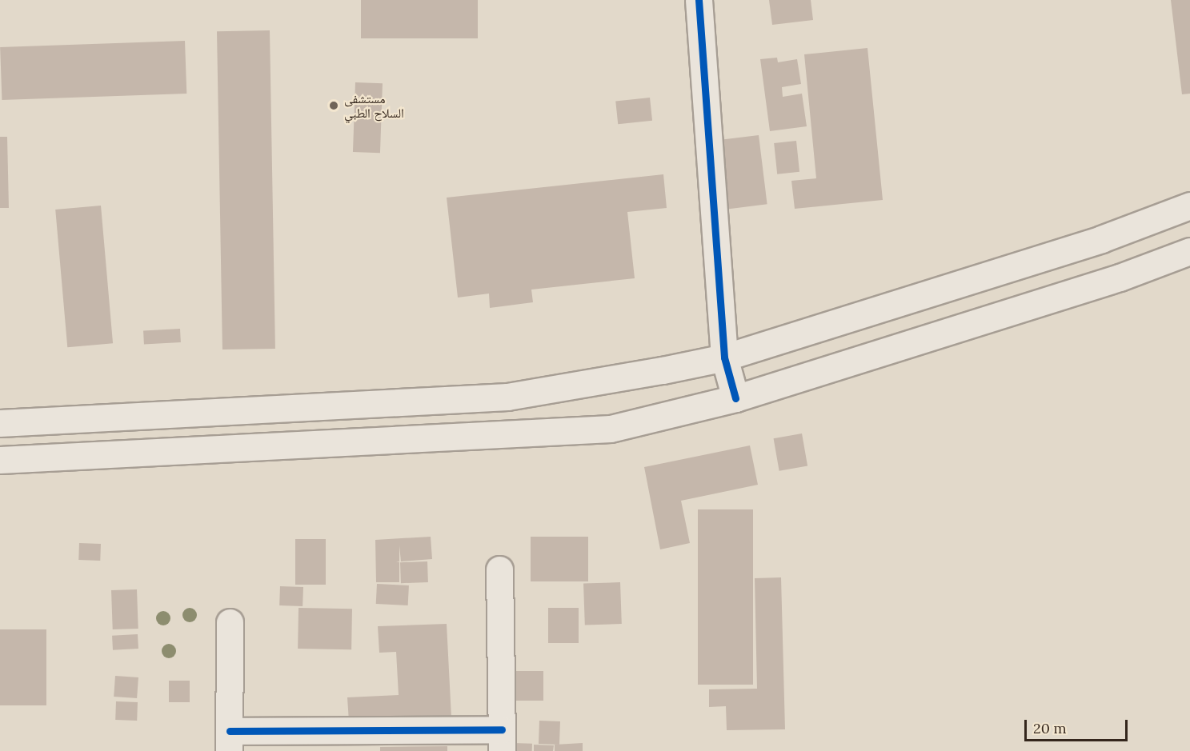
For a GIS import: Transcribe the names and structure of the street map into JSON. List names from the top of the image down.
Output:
{
  "places": ["مستشفى السلاح الطبي"],
  "scale_bar": "20 m"
}
